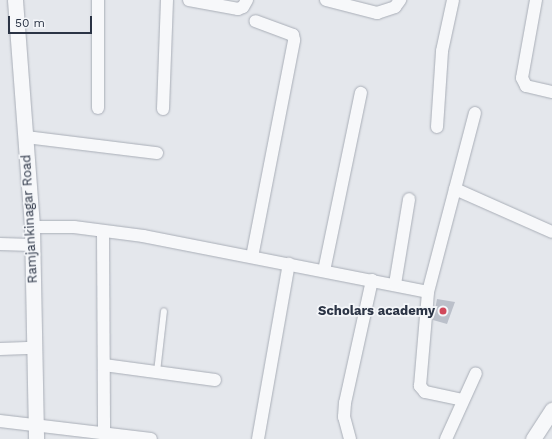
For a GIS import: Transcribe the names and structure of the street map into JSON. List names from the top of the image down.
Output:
{
  "streets": {
    "street": ["Ramjankinagar Road"]
  },
  "places": ["Scholars academy"],
  "scale_bar": "50 m"
}
